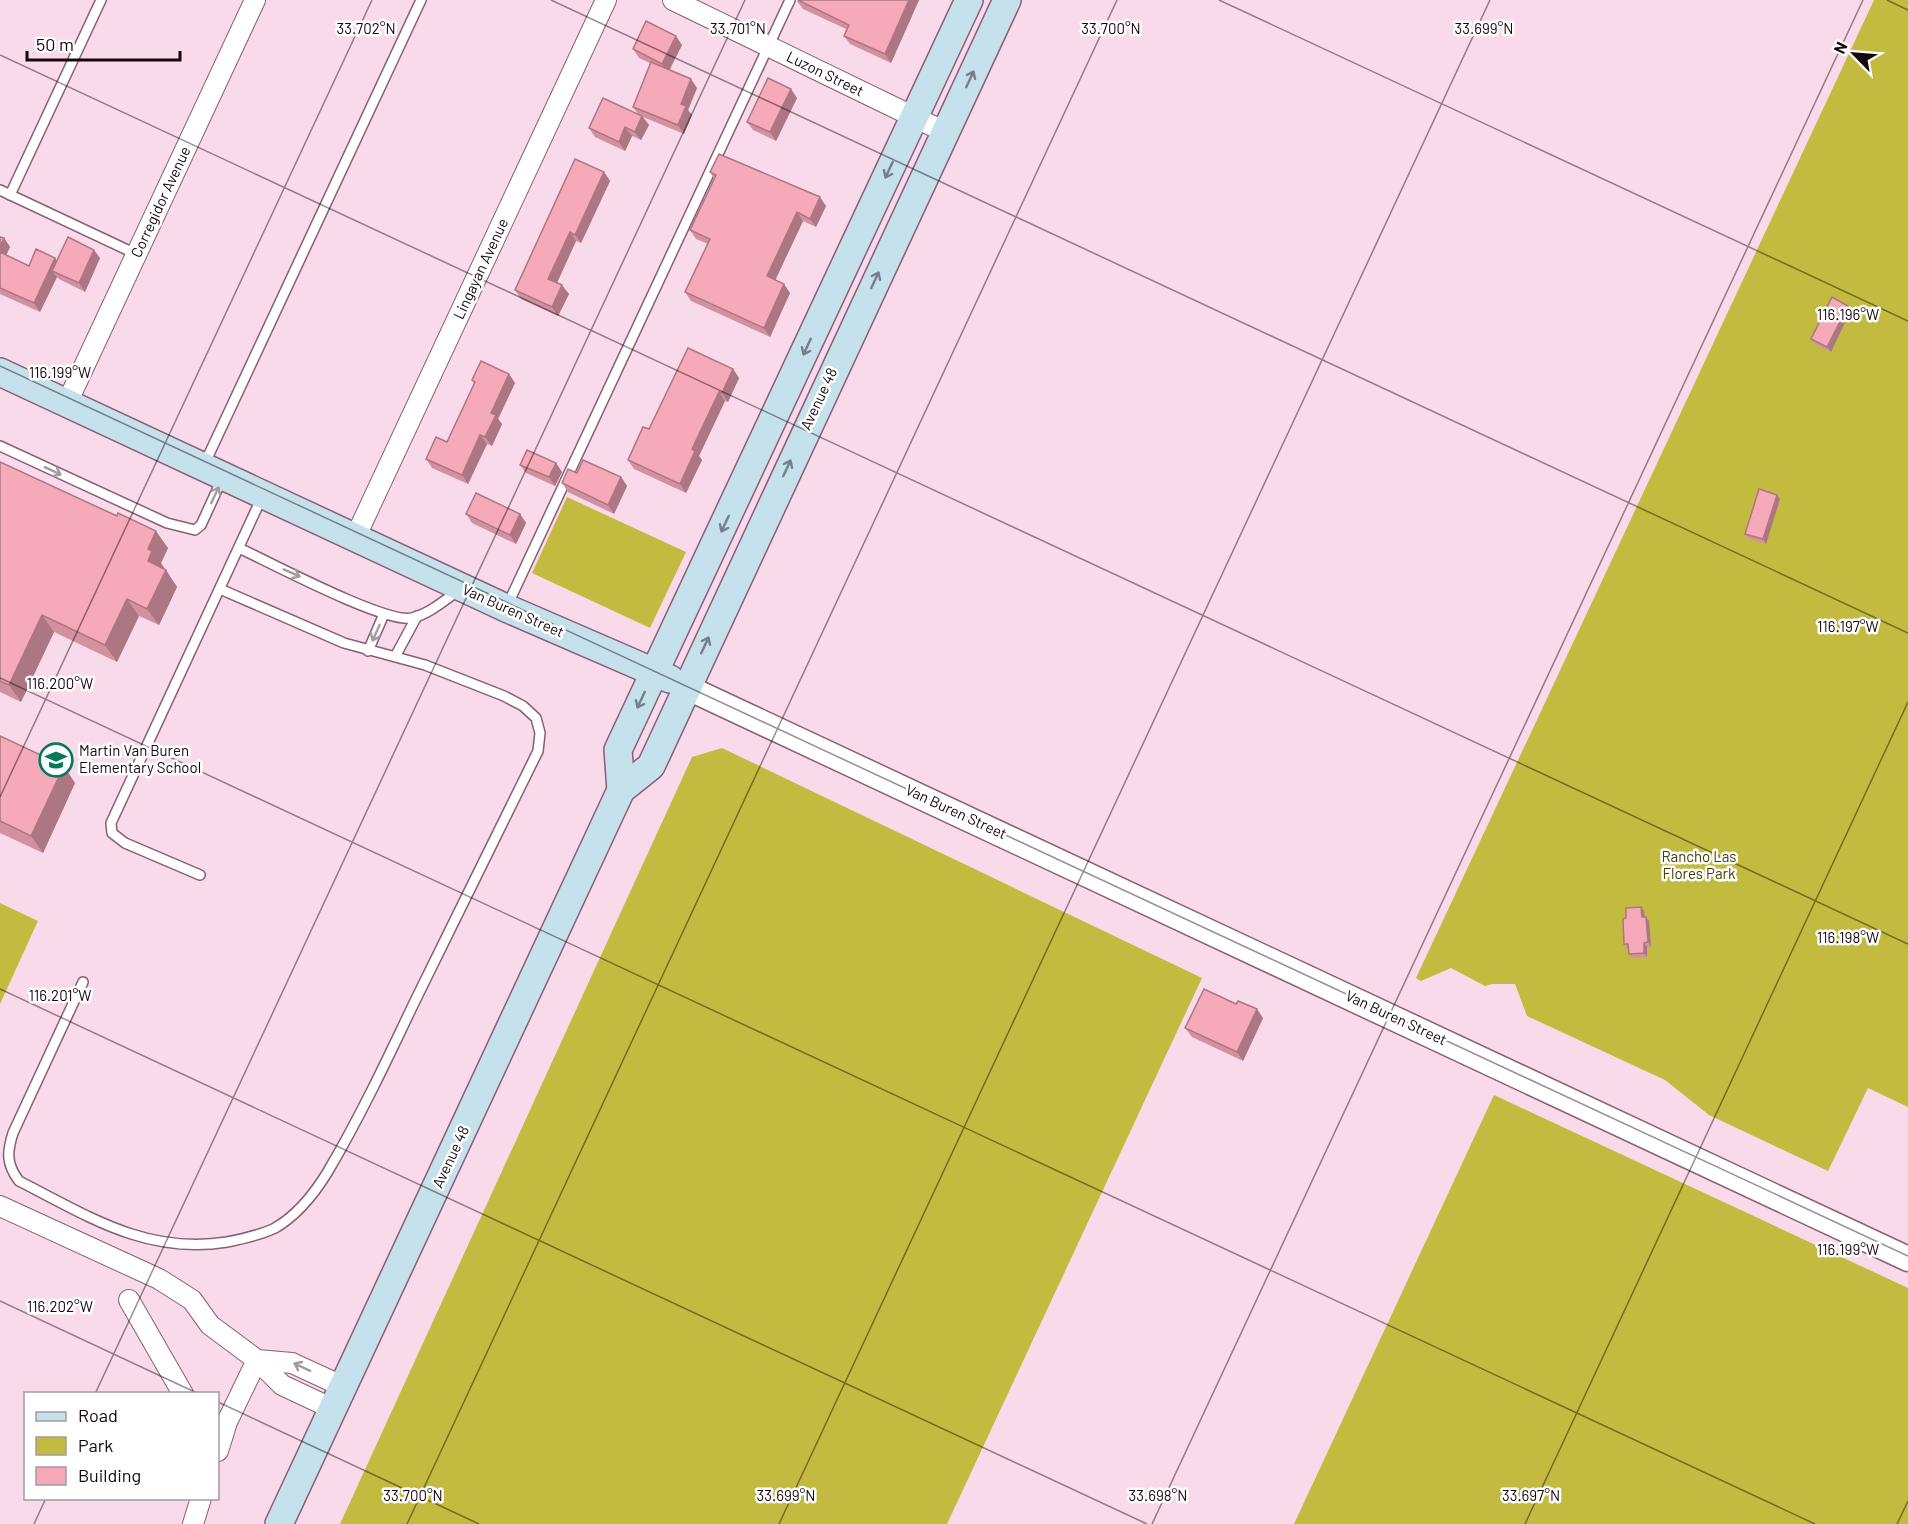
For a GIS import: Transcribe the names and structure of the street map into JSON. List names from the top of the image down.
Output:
{
  "streets": {
    "main road": ["Avenue 48", "Van Buren Street"],
    "street": ["Luzon Street", "Corregidor Avenue", "Lingayan Avenue"]
  },
  "crossings": [
    ["Luzon Street", "Avenue 48"],
    ["Corregidor Avenue", "Van Buren Street"],
    ["Lingayan Avenue", "Van Buren Street"],
    ["Avenue 48", "Van Buren Street"]
  ],
  "parks": ["Rancho Las Flores Park"],
  "places": {
    "school or university": ["Martin Van Buren Elementary School"]
  },
  "legend": ["Road", "Park", "Building"],
  "scale_bar": "50 m",
  "north": "top left",
  "coordinates": [
    "33.702°N",
    "33.701°N",
    "33.700°N",
    "33.699°N",
    "116.196°W",
    "116.199°W",
    "116.197°W",
    "116.200°W",
    "116.198°W",
    "116.201°W",
    "116.202°W",
    "33.698°N",
    "33.697°N"
  ]
}
